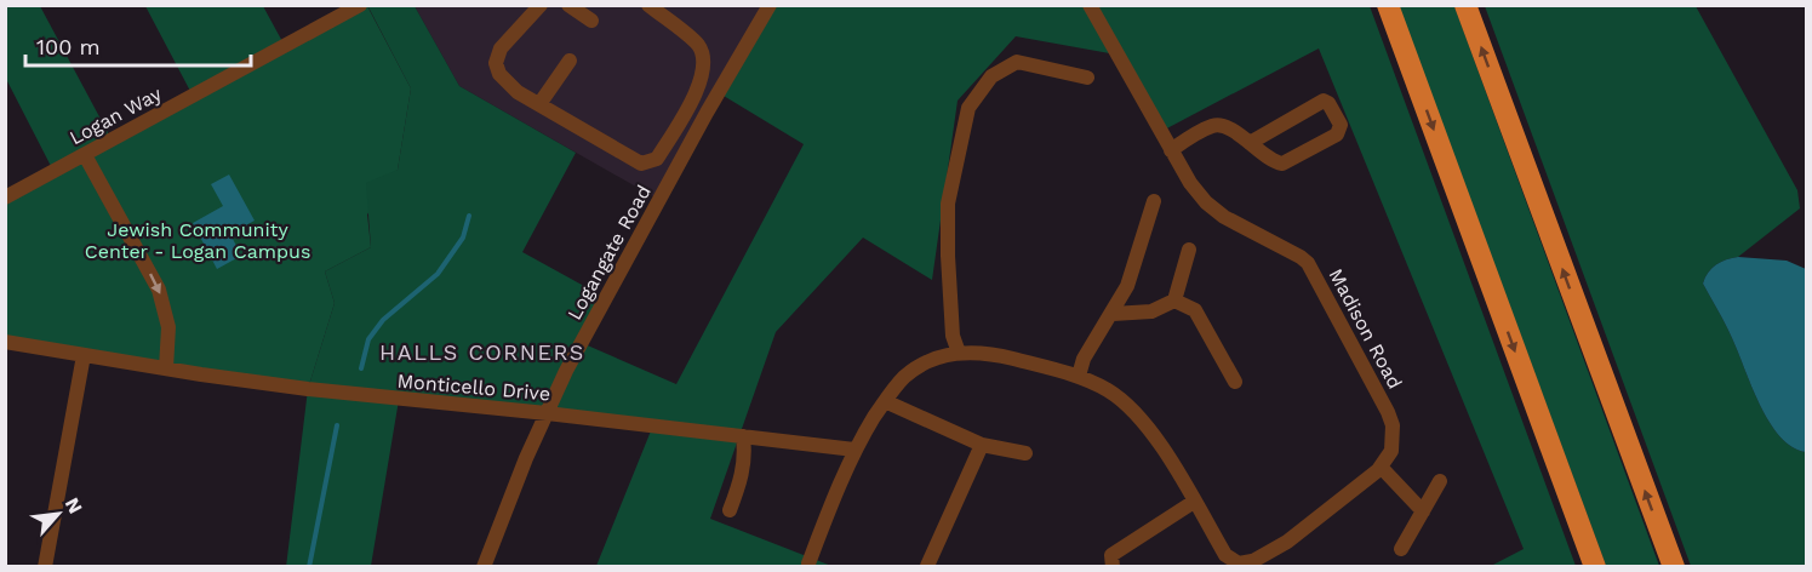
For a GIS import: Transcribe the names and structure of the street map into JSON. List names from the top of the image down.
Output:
{
  "streets": {
    "street": [
      "Logan Way",
      "Logangate Road",
      "Madison Road",
      "Monticello Drive"
    ]
  },
  "crossings": [
    ["Logangate Road", "Monticello Drive"]
  ],
  "districts": ["HALLS CORNERS"],
  "parks": ["Jewish Community Center - Logan Campus"],
  "scale_bar": "100 m",
  "north": "top right"
}
